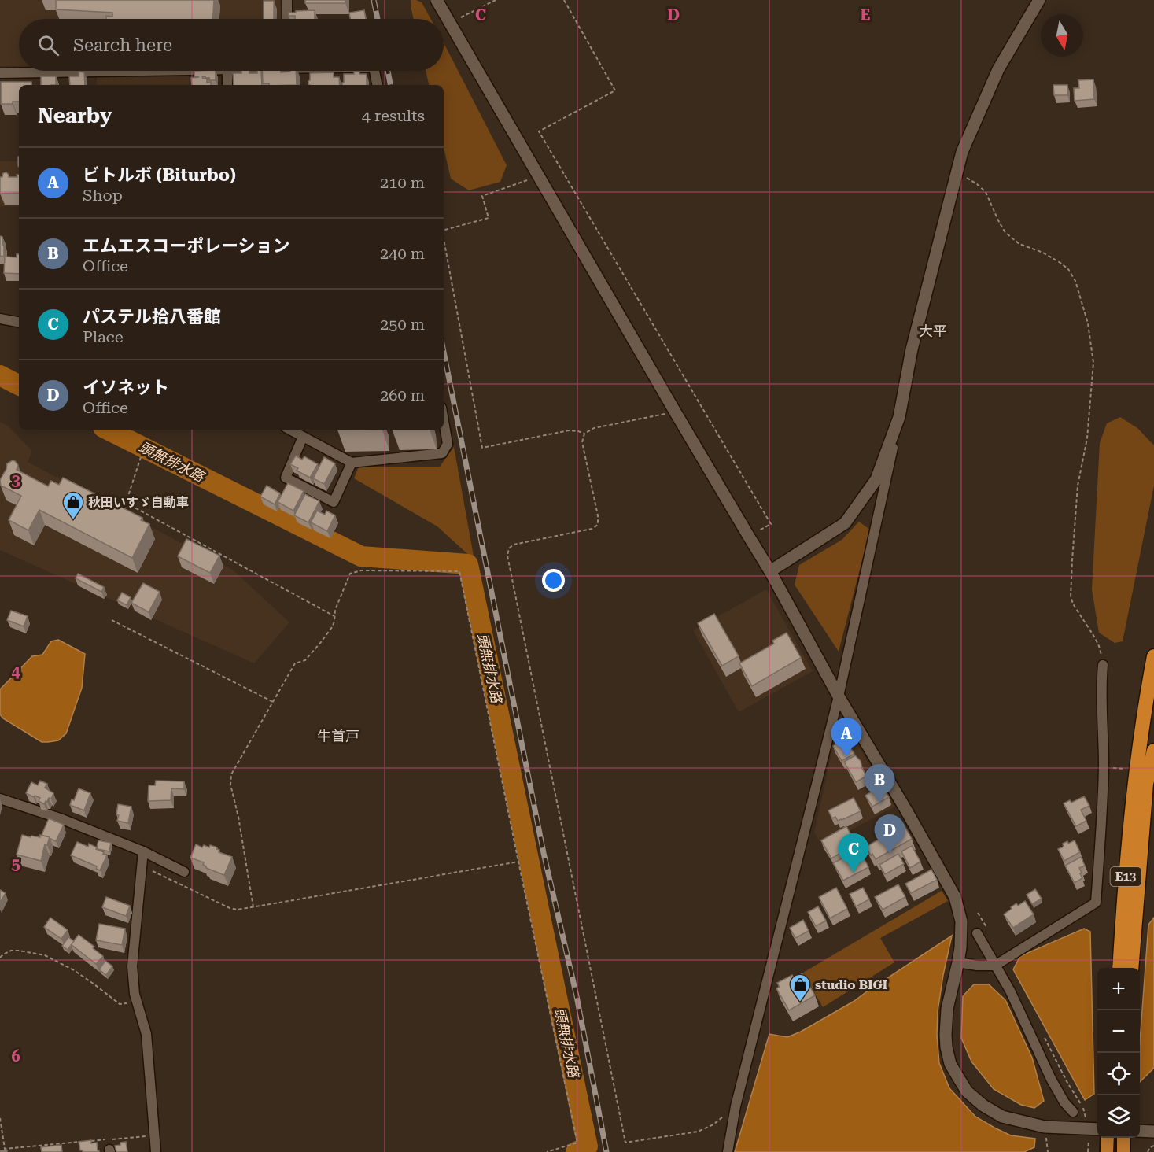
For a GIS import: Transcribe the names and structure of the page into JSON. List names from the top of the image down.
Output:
{
  "streets": {
    "highway": ["E13"]
  },
  "districts": ["大平", "牛首戸"],
  "water": ["頭無排水路"],
  "places": {
    "shop": ["秋田いすゞ自動車", "studio BIGI"]
  },
  "north": "bottom",
  "page": {
    "search": "Search here",
    "heading": ["Nearby", "4 results"],
    "list": [
      {
        "mark": "A",
        "name": "ビトルボ (Biturbo)",
        "note": "Shop",
        "value": "210 m"
      },
      {
        "mark": "B",
        "name": "エムエスコーポレーション",
        "note": "Office",
        "value": "240 m"
      },
      {
        "mark": "C",
        "name": "パステル拾八番館",
        "note": "Place",
        "value": "250 m"
      },
      {
        "mark": "D",
        "name": "イソネット",
        "note": "Office",
        "value": "260 m"
      }
    ],
    "pins": [
      "A",
      "B",
      "D",
      "C"
    ],
    "map_buttons": ["+", "−"]
  },
  "grid": {
    "columns": ["C", "D", "E"],
    "rows": [
      "3",
      "4",
      "5",
      "6"
    ]
  }
}
